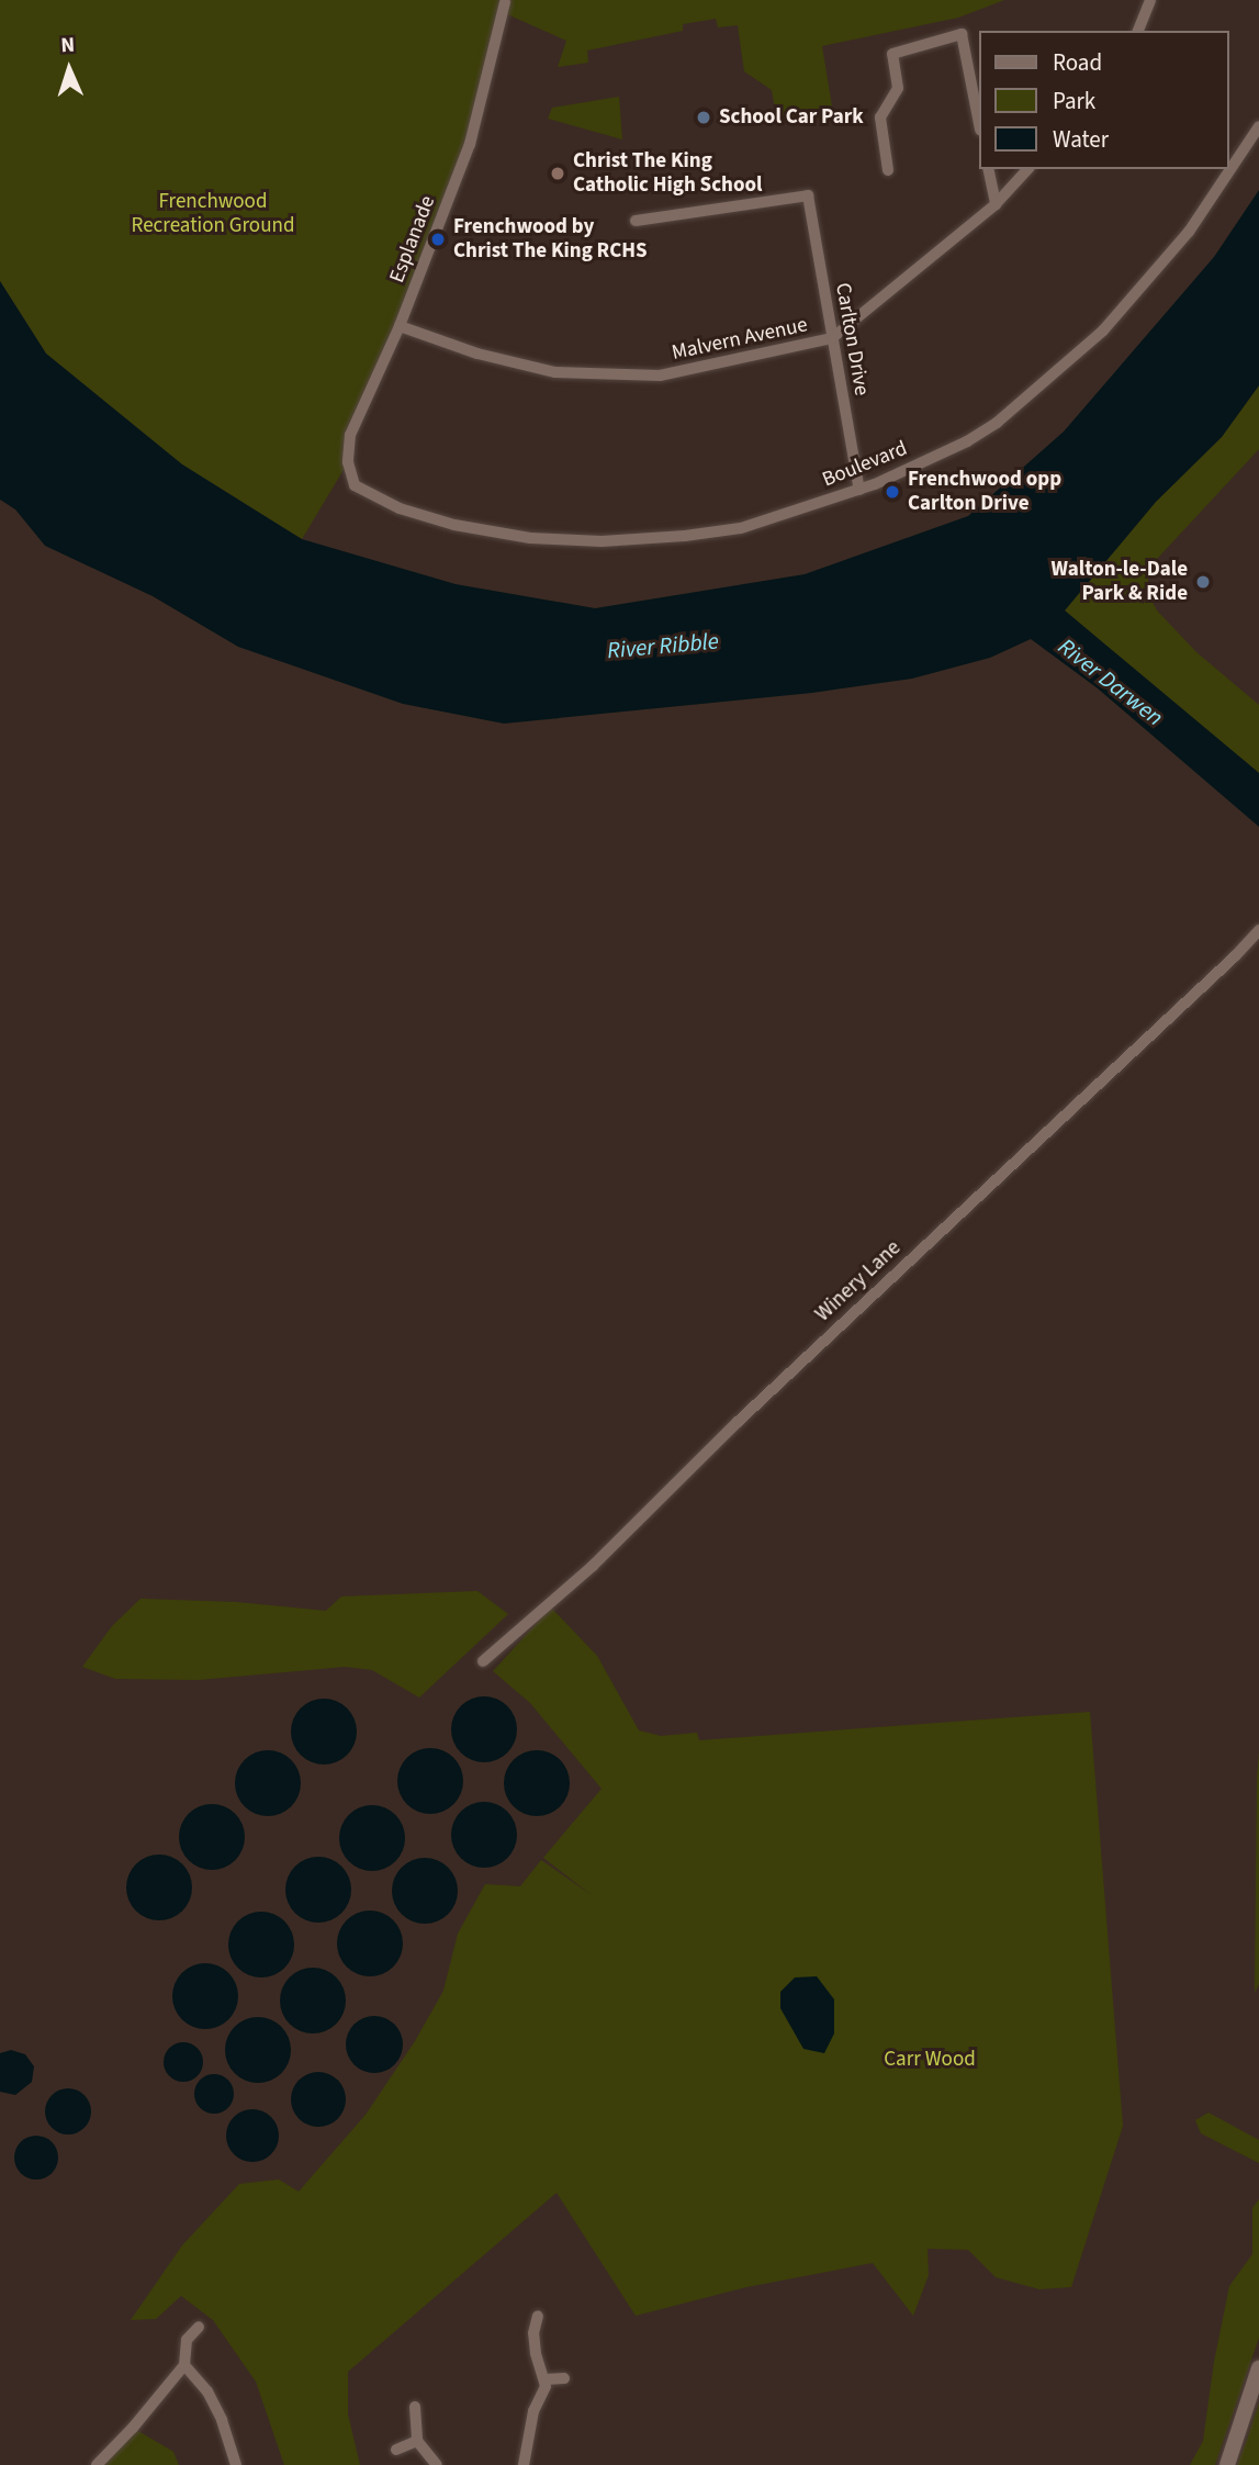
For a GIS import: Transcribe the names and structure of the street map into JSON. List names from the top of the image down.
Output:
{
  "streets": {
    "street": [
      "Esplanade",
      "Malvern Avenue",
      "Carlton Drive",
      "Boulevard",
      "Winery Lane"
    ]
  },
  "crossings": [
    ["Esplanade", "Malvern Avenue"],
    ["Esplanade", "Boulevard"],
    ["Malvern Avenue", "Carlton Drive"],
    ["Carlton Drive", "Boulevard"]
  ],
  "water": ["River Ribble", "River Darwen"],
  "parks": ["Frenchwood Recreation Ground", "Carr Wood"],
  "places": [
    "School Car Park",
    "Christ The King Catholic High School",
    "Frenchwood by Christ The King RCHS",
    "Frenchwood opp Carlton Drive",
    "Walton-le-Dale Park & Ride"
  ],
  "legend": ["Road", "Park", "Water"],
  "north": "top"
}
